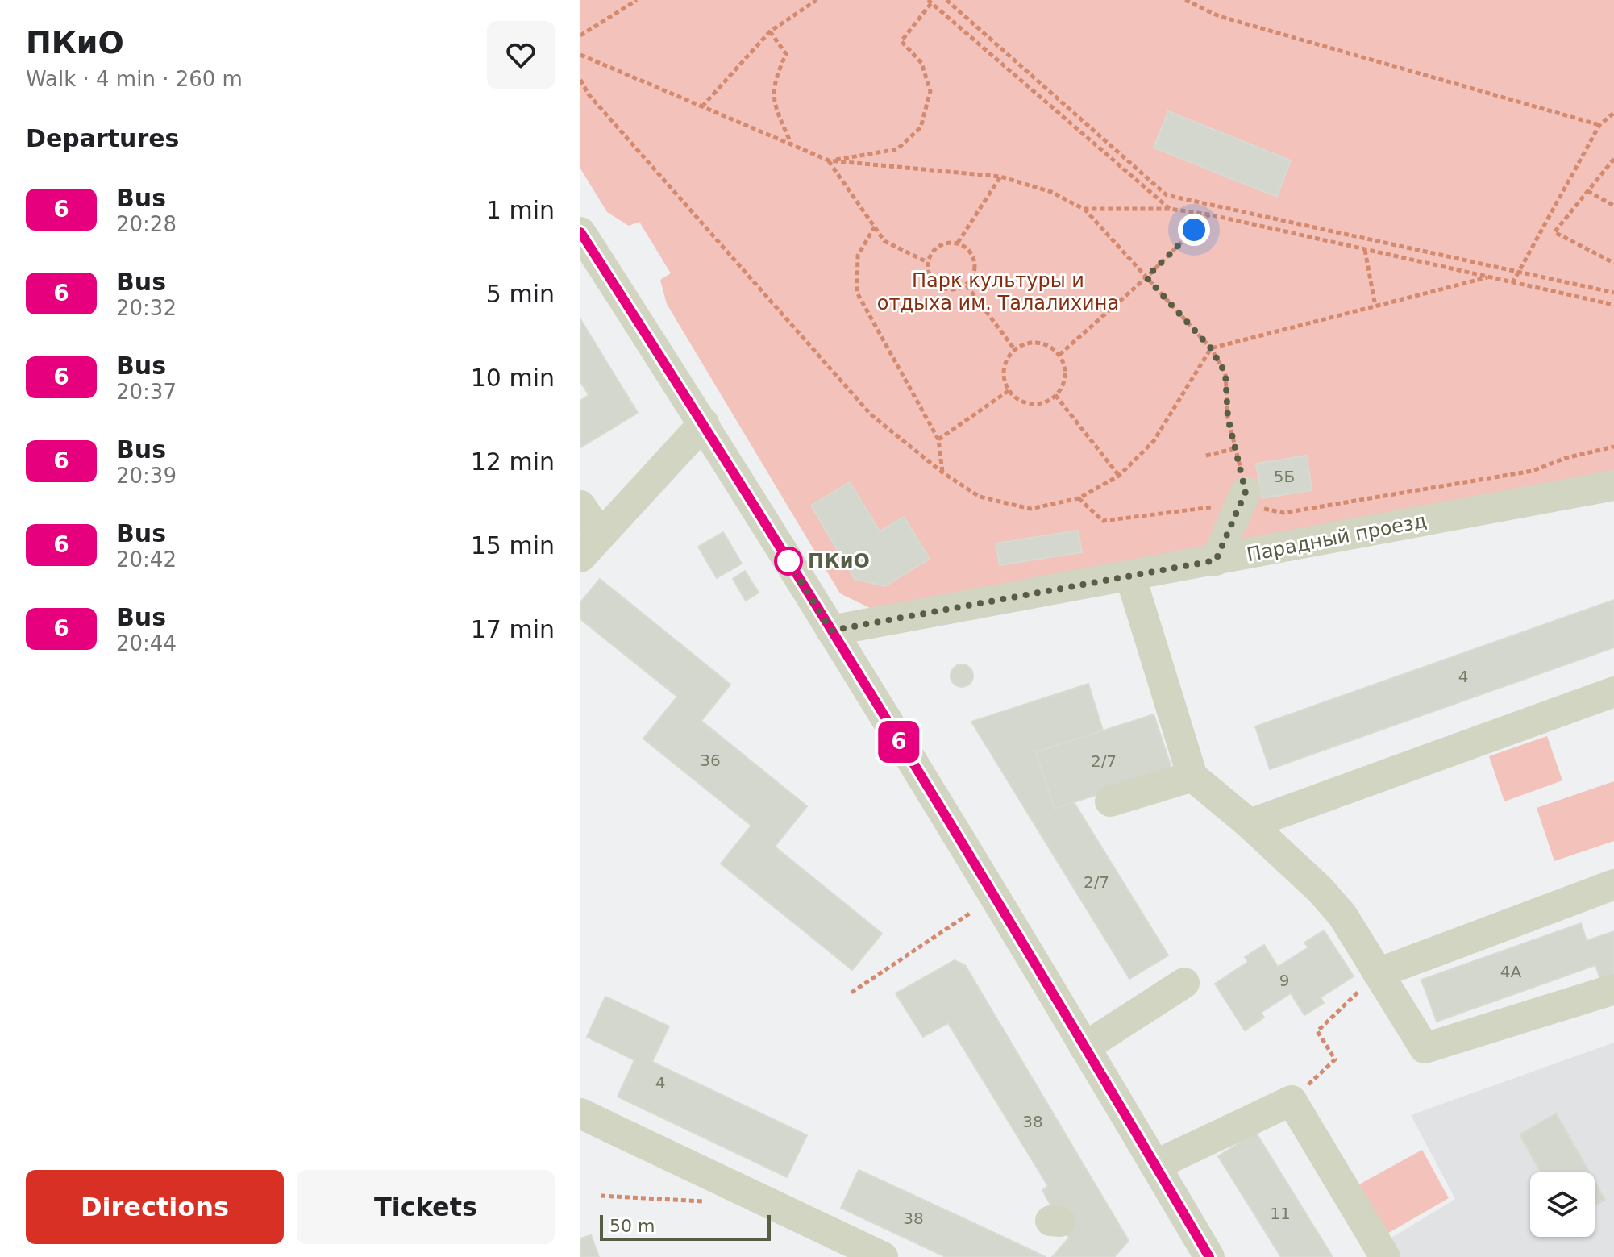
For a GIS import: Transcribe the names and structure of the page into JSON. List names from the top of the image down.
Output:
{
  "streets": {
    "street": ["Парадный проезд"]
  },
  "parks": ["Парк культуры и отдыха им. Талалихина"],
  "places": ["ПКиО"],
  "lines": ["bus line 6"],
  "house_numbers": [
    "5Б",
    "4",
    "36",
    "2/7",
    "2/7",
    "4А",
    "9",
    "4",
    "38",
    "11",
    "38"
  ],
  "scale_bar": "50 m",
  "page": {
    "heading": [
      ["ПКиО", "Walk · 4 min · 260 m"],
      "Departures"
    ],
    "on_map": "6",
    "list": [
      {
        "mark": "6",
        "name": "Bus",
        "note": "20:28",
        "value": "1 min"
      },
      {
        "mark": "6",
        "name": "Bus",
        "note": "20:32",
        "value": "5 min"
      },
      {
        "mark": "6",
        "name": "Bus",
        "note": "20:37",
        "value": "10 min"
      },
      {
        "mark": "6",
        "name": "Bus",
        "note": "20:39",
        "value": "12 min"
      },
      {
        "mark": "6",
        "name": "Bus",
        "note": "20:42",
        "value": "15 min"
      },
      {
        "mark": "6",
        "name": "Bus",
        "note": "20:44",
        "value": "17 min"
      }
    ],
    "buttons": ["Directions", "Tickets"],
    "scale": "50 m"
  }
}
